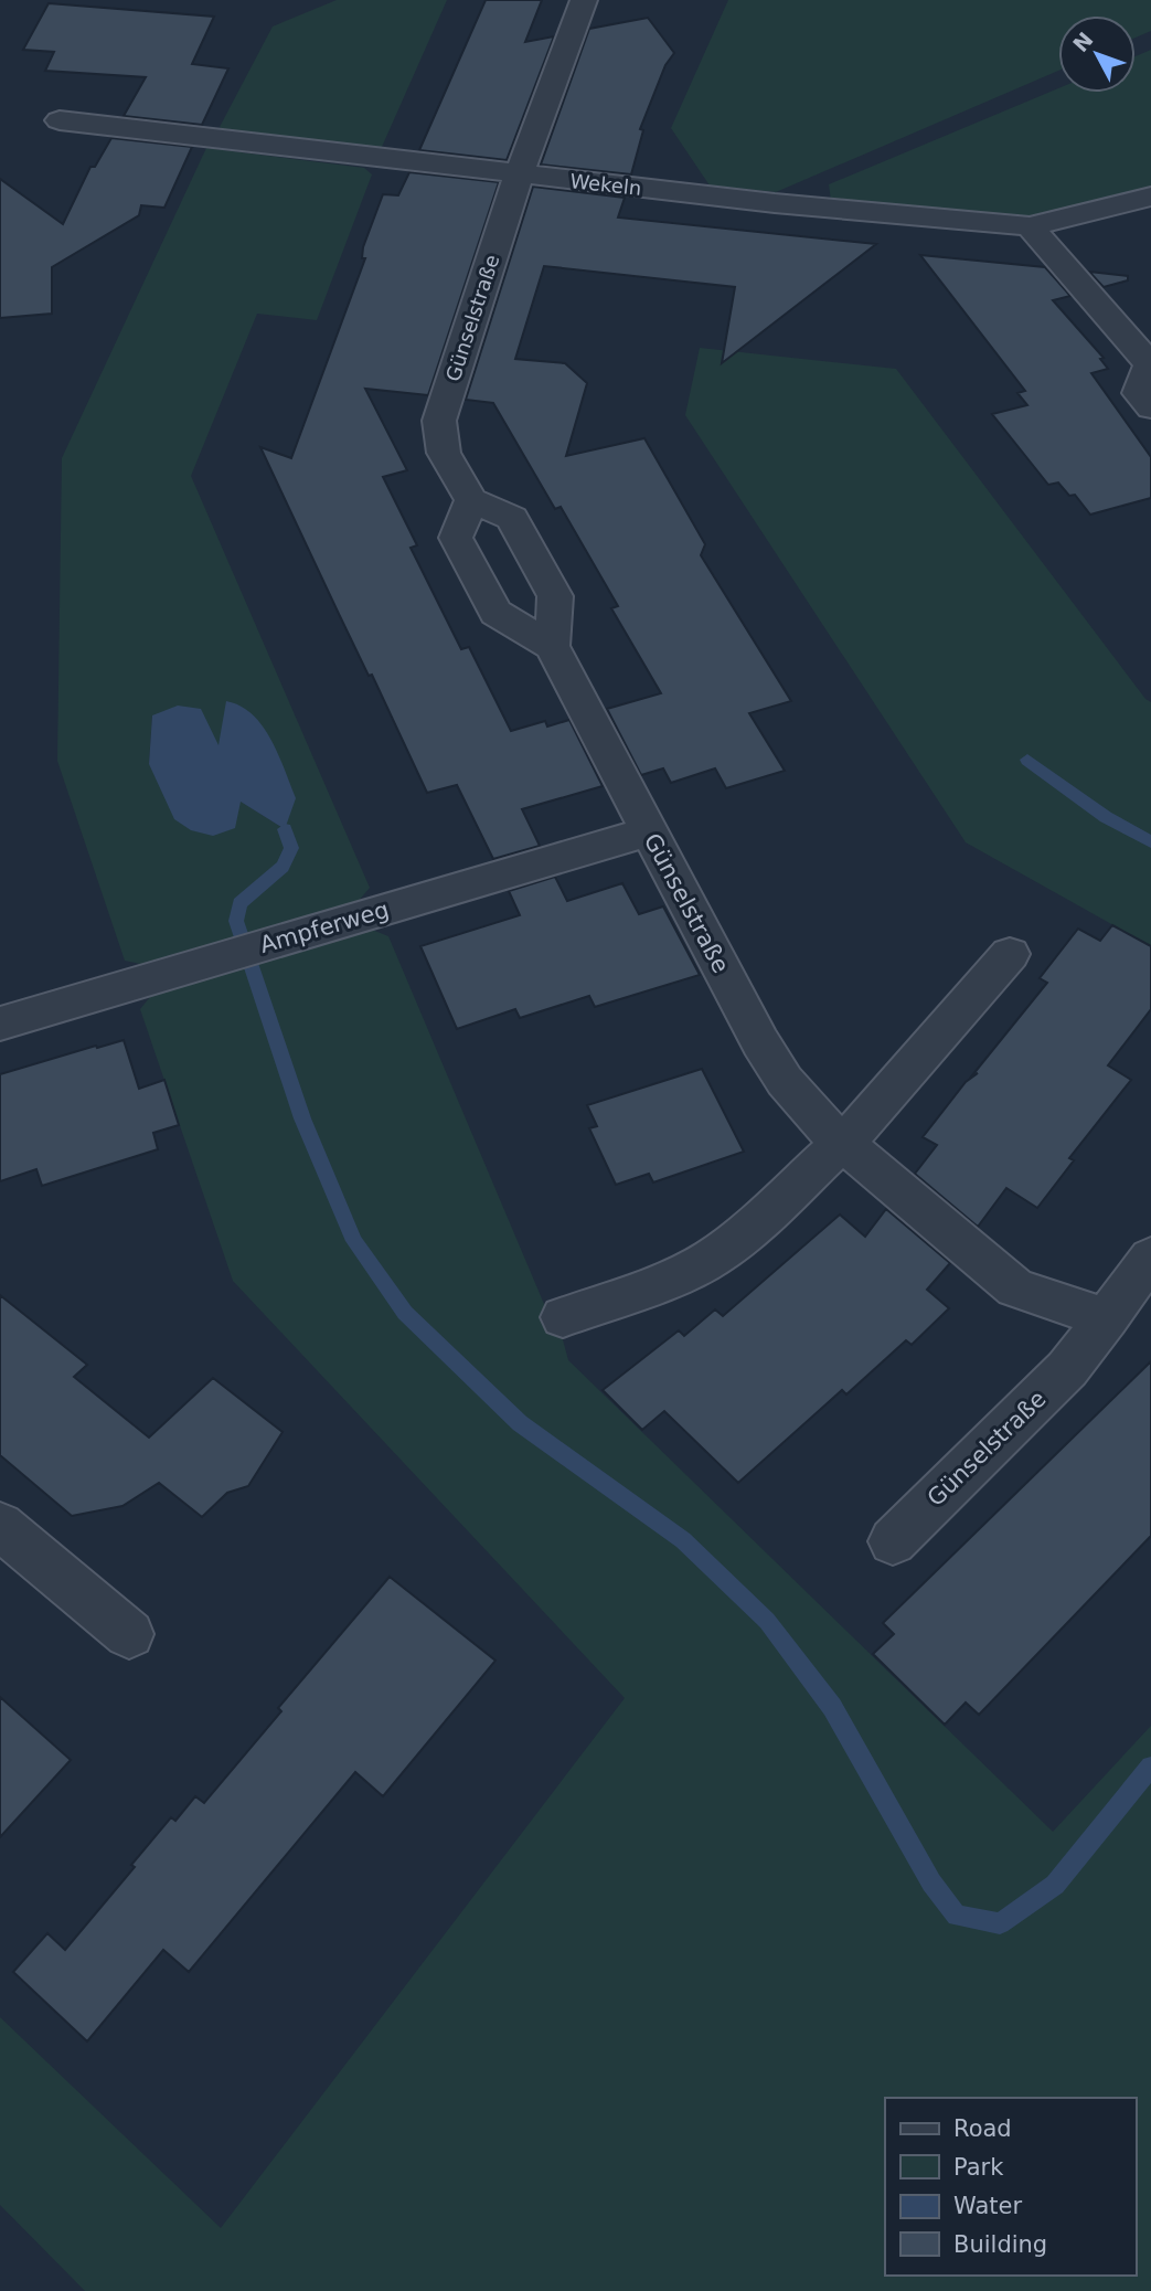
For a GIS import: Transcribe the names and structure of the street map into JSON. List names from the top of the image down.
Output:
{
  "streets": {
    "street": ["Wekeln", "Günselstraße", "Ampferweg"]
  },
  "crossings": [
    ["Wekeln", "Günselstraße"],
    ["Günselstraße", "Ampferweg"]
  ],
  "legend": [
    "Road",
    "Park",
    "Water",
    "Building"
  ],
  "north": "top left"
}
